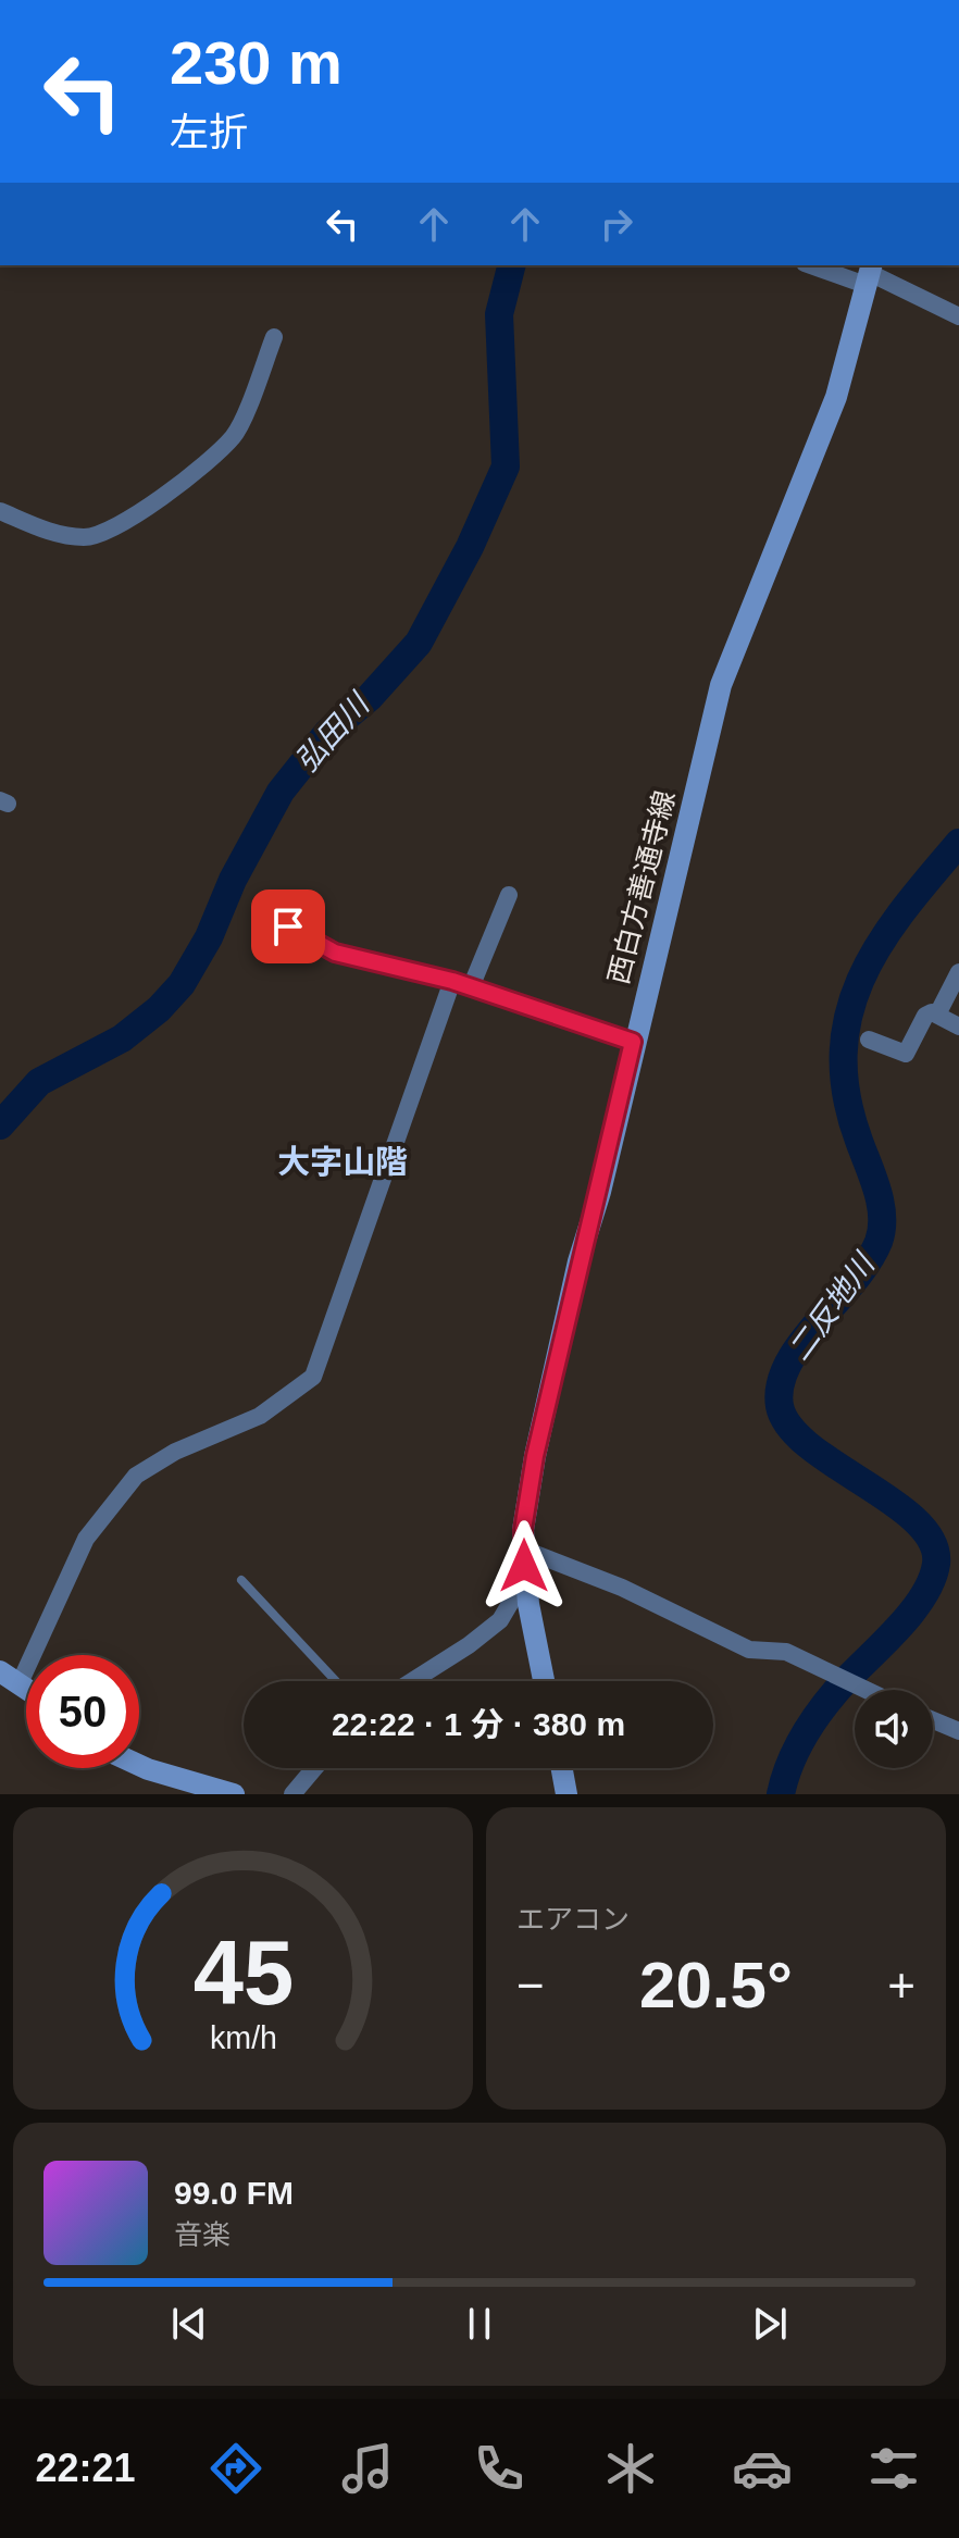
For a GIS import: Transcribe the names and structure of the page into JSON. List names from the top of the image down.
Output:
{
  "streets": {
    "main road": ["西白方善通寺線"]
  },
  "districts": ["大字山階"],
  "water": ["弘田川", "二反地川"],
  "page": {
    "turn": ["230 m", "左折"],
    "limit": "50",
    "trip": "22:22 · 1 分 · 380 m",
    "tile": "エアコン",
    "heat": ["−", "20.5°", "+"],
    "song": ["99.0 FM", "音楽"],
    "tabs": "22:21",
    "gauge": ["45", "km/h"]
  }
}
